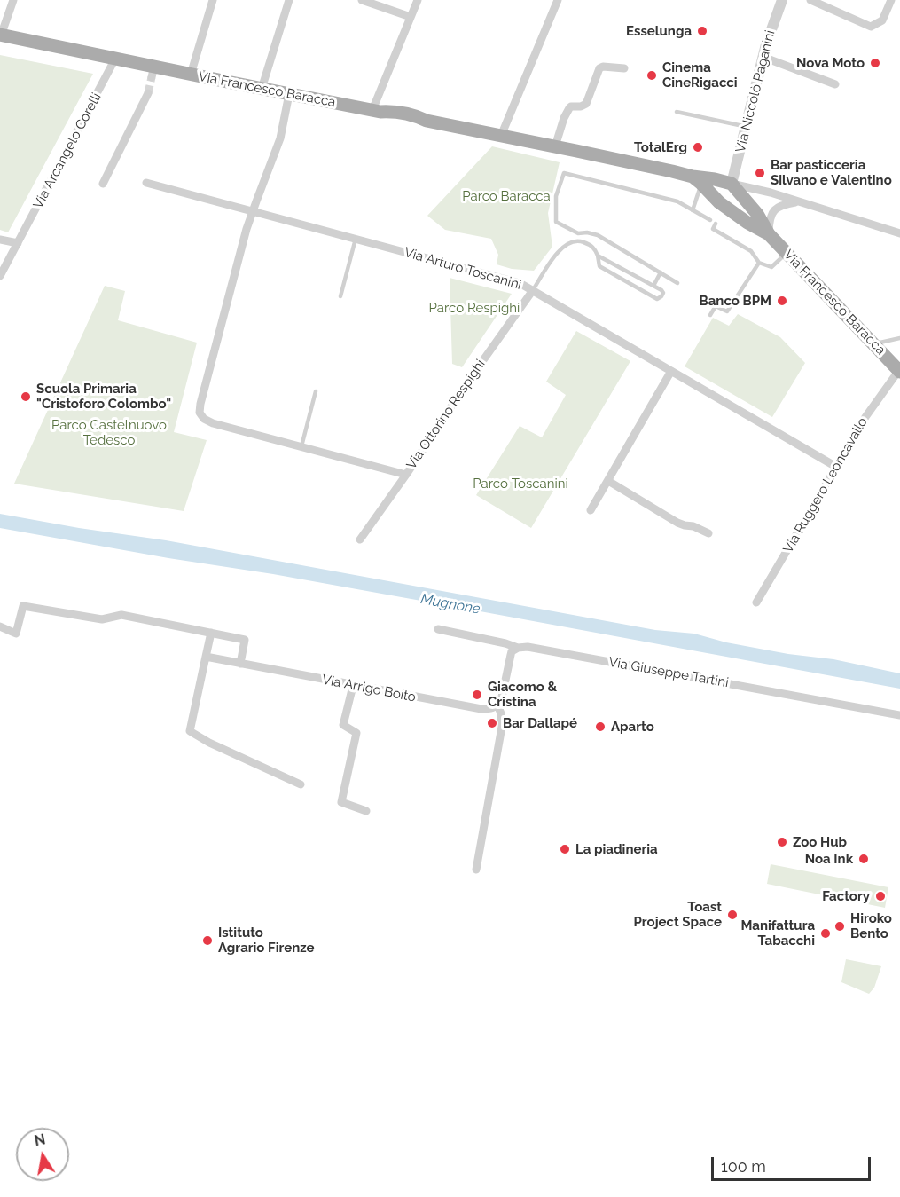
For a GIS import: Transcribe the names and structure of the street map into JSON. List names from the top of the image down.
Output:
{
  "streets": {
    "main road": ["Via Francesco Baracca"],
    "street": [
      "Via Niccolò Paganini",
      "Via Arcangelo Corelli",
      "Via Arturo Toscanini",
      "Via Ottorino Respighi",
      "Via Ruggero Leoncavallo",
      "Via Giuseppe Tartini",
      "Via Arrigo Boito"
    ]
  },
  "crossings": [
    ["Via Francesco Baracca", "Via Niccolò Paganini"],
    ["Via Francesco Baracca", "Via Arcangelo Corelli"],
    ["Via Francesco Baracca", "Via Ruggero Leoncavallo"],
    ["Via Arturo Toscanini", "Via Ottorino Respighi"],
    ["Via Arturo Toscanini", "Via Ruggero Leoncavallo"]
  ],
  "water": ["Mugnone"],
  "parks": [
    "Parco Baracca",
    "Parco Respighi",
    "Parco Castelnuovo Tedesco",
    "Parco Toscanini"
  ],
  "places": [
    "Esselunga",
    "Nova Moto",
    "Cinema CineRigacci",
    "TotalErg",
    "Bar pasticceria Silvano e Valentino",
    "Banco BPM",
    "Scuola Primaria \"Cristoforo Colombo\"",
    "Giacomo & Cristina",
    "Bar Dallapé",
    "Aparto",
    "Zoo Hub",
    "La piadineria",
    "Noa Ink",
    "Factory",
    "Toast Project Space",
    "Hiroko Bento",
    "Manifattura Tabacchi",
    "Istituto Agrario Firenze"
  ],
  "scale_bar": "100 m",
  "north": "top"
}
